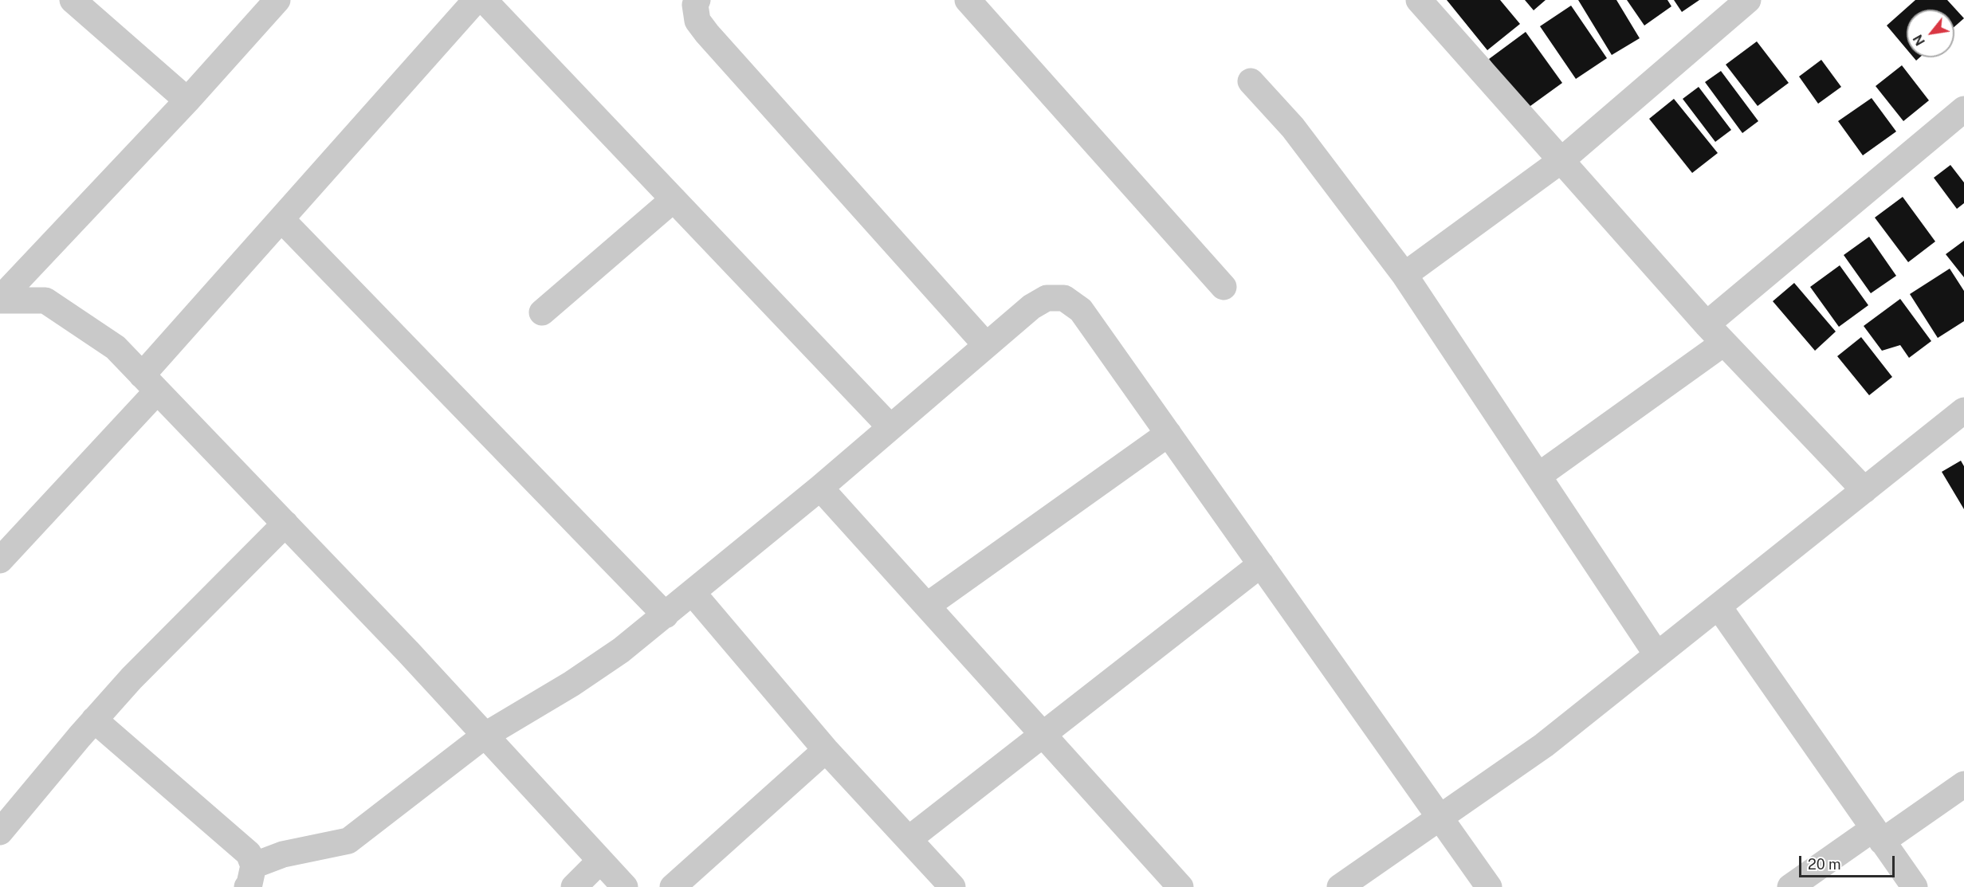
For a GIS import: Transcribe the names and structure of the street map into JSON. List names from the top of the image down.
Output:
{
  "scale_bar": "20 m",
  "north": "bottom left"
}
